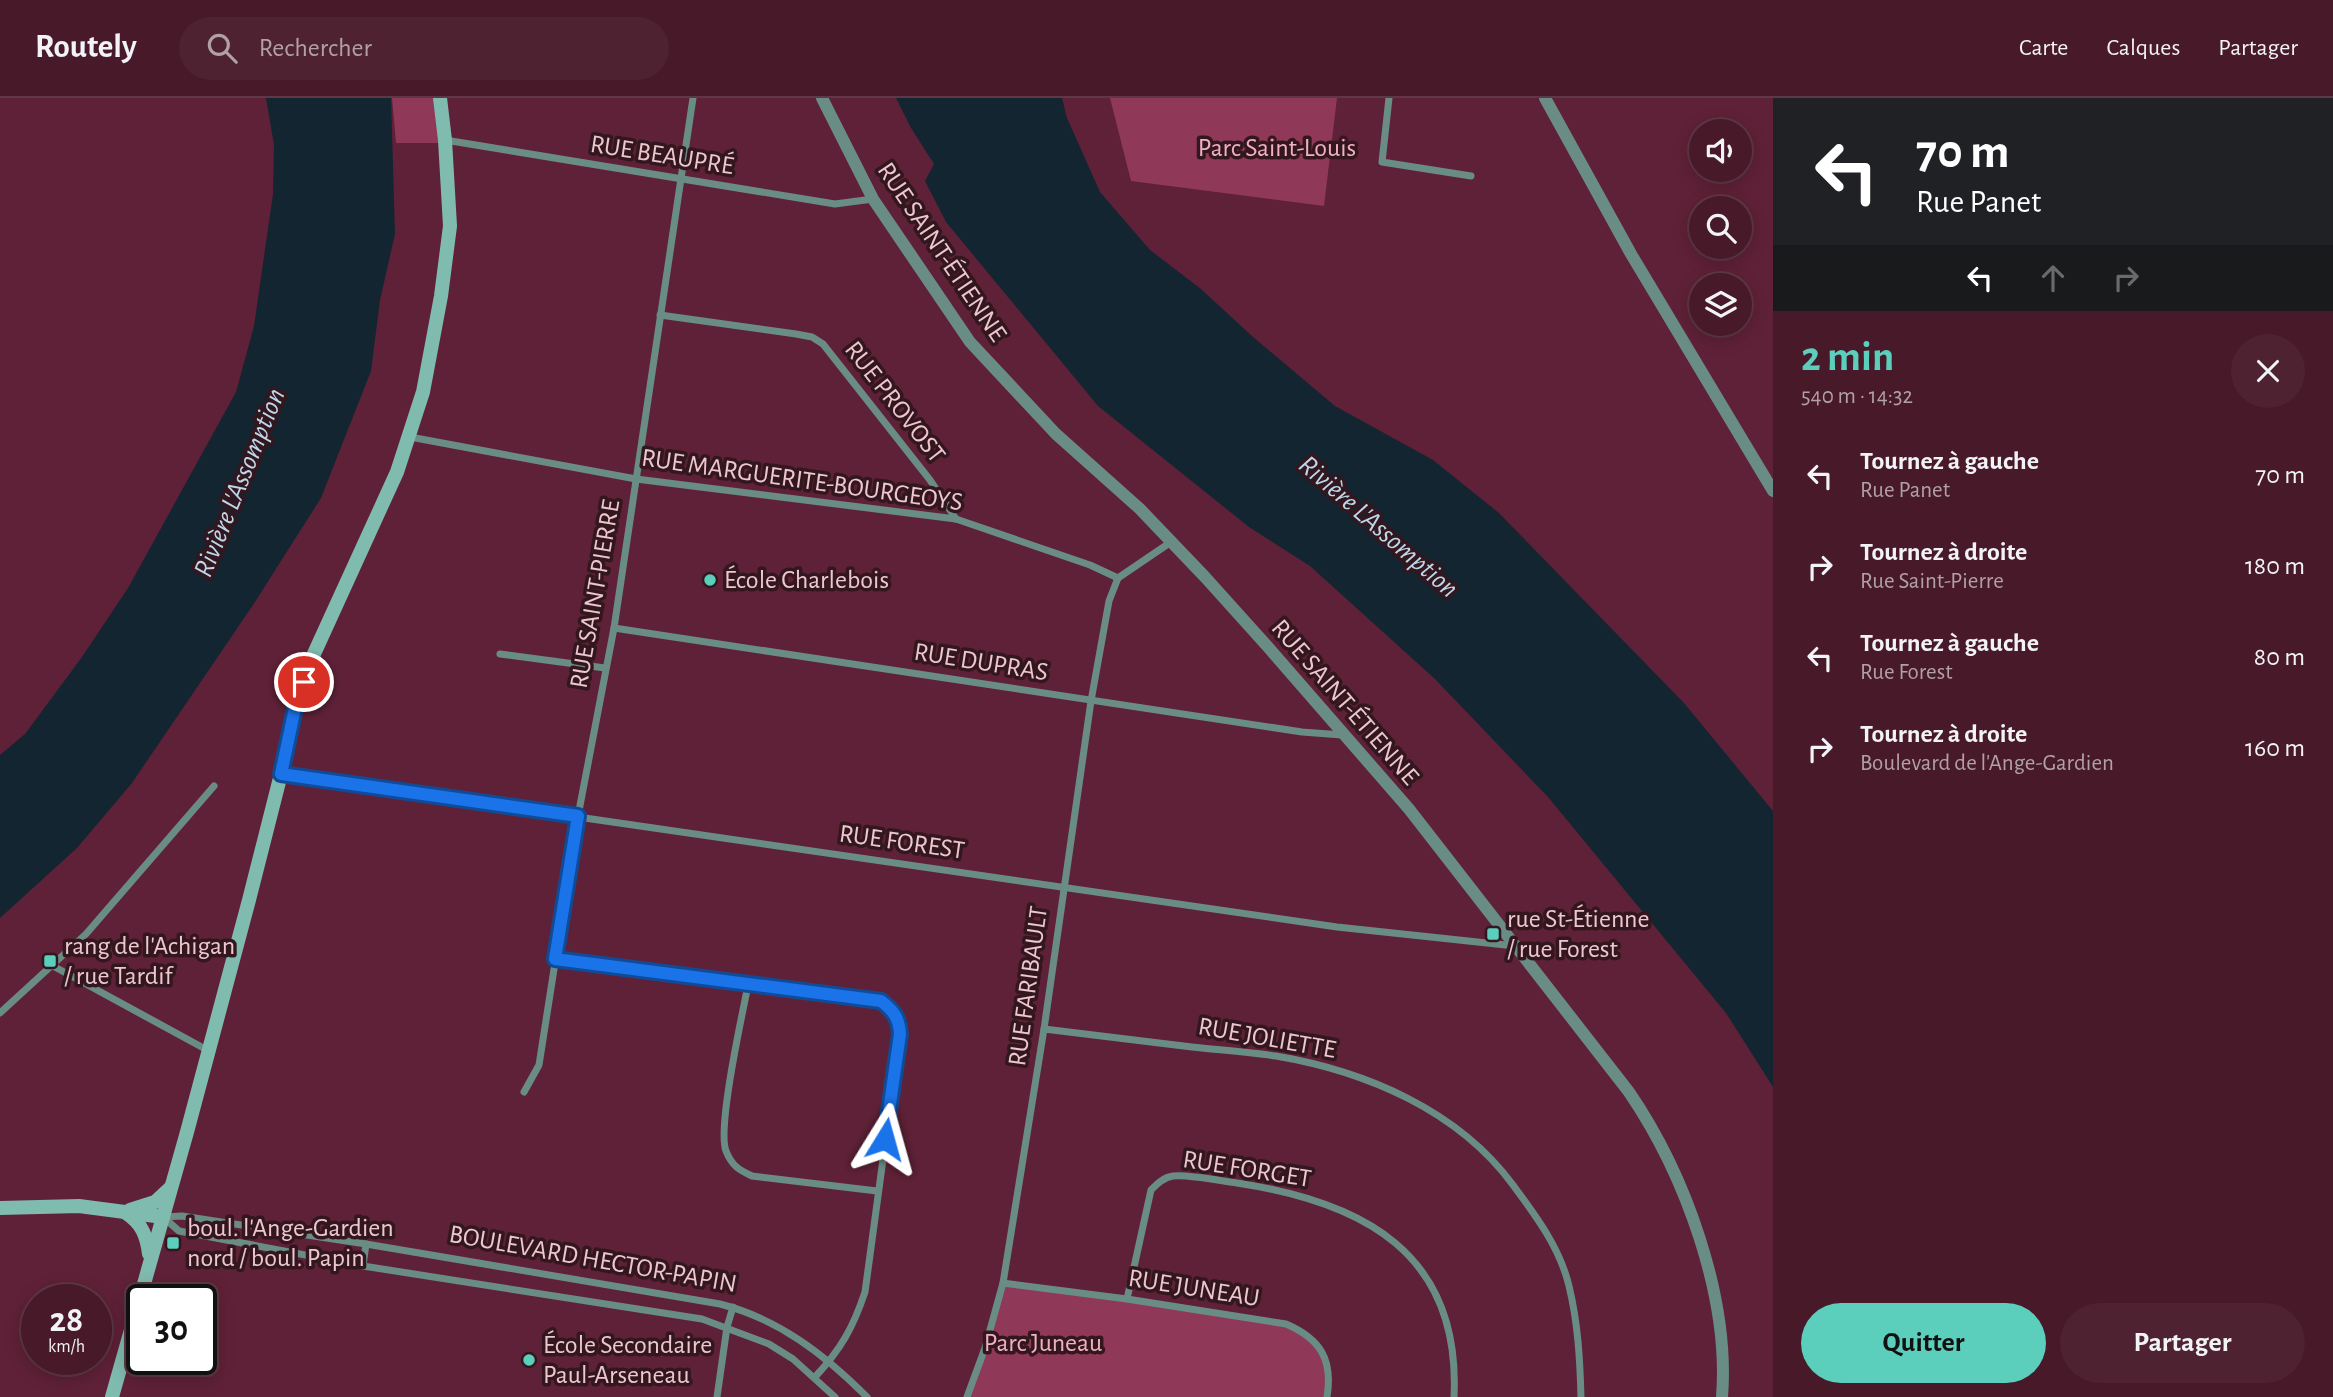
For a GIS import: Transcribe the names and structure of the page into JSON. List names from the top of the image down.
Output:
{
  "streets": {
    "main road": ["BOULEVARD HECTOR-PAPIN"],
    "street": [
      "RUE BEAUPRÉ",
      "RUE SAINT-ÉTIENNE",
      "RUE PROVOST",
      "RUE MARGUERITE-BOURGEOYS",
      "RUE SAINT-PIERRE",
      "RUE DUPRAS",
      "RUE FOREST",
      "RUE FARIBAULT",
      "RUE JOLIETTE",
      "RUE FORGET",
      "RUE JUNEAU"
    ]
  },
  "crossings": [
    ["RUE BEAUPRÉ", "RUE SAINT-ÉTIENNE"],
    ["RUE BEAUPRÉ", "RUE SAINT-PIERRE"],
    ["RUE SAINT-ÉTIENNE", "RUE DUPRAS"],
    ["RUE SAINT-ÉTIENNE", "RUE FOREST"],
    ["RUE PROVOST", "RUE MARGUERITE-BOURGEOYS"],
    ["RUE PROVOST", "RUE SAINT-PIERRE"],
    ["RUE MARGUERITE-BOURGEOYS", "RUE SAINT-PIERRE"],
    ["RUE MARGUERITE-BOURGEOYS", "RUE FARIBAULT"],
    ["RUE SAINT-PIERRE", "RUE DUPRAS"],
    ["RUE SAINT-PIERRE", "RUE FOREST"],
    ["RUE DUPRAS", "RUE FARIBAULT"],
    ["RUE FOREST", "RUE FARIBAULT"],
    ["RUE FARIBAULT", "RUE JOLIETTE"],
    ["RUE FARIBAULT", "RUE JUNEAU"],
    ["RUE FORGET", "RUE JUNEAU"]
  ],
  "water": ["Rivière L'Assomption"],
  "parks": ["Parc Saint-Louis", "Parc Juneau"],
  "places": {
    "other": ["École Charlebois", "École Secondaire Paul-Arseneau"],
    "transit": ["rue St-Étienne / rue Forest", "rang de l'Achigan / rue Tardif", "boul. l'Ange-Gardien nord / boul. Papin"]
  },
  "page": {
    "header": "Routely",
    "search": "Rechercher",
    "nav": ["Carte", "Calques", "Partager"],
    "turn": ["70 m", "Rue Panet"],
    "heading": ["2 min", "540 m · 14:32"],
    "list": [
      {
        "name": "Tournez à gauche",
        "note": "Rue Panet",
        "value": "70 m"
      },
      {
        "name": "Tournez à droite",
        "note": "Rue Saint-Pierre",
        "value": "180 m"
      },
      {
        "name": "Tournez à gauche",
        "note": "Rue Forest",
        "value": "80 m"
      },
      {
        "name": "Tournez à droite",
        "note": "Boulevard de l'Ange-Gardien",
        "value": "160 m"
      }
    ],
    "speed": "28 km/h",
    "limit": "30",
    "buttons": ["Quitter", "Partager"]
  }
}
